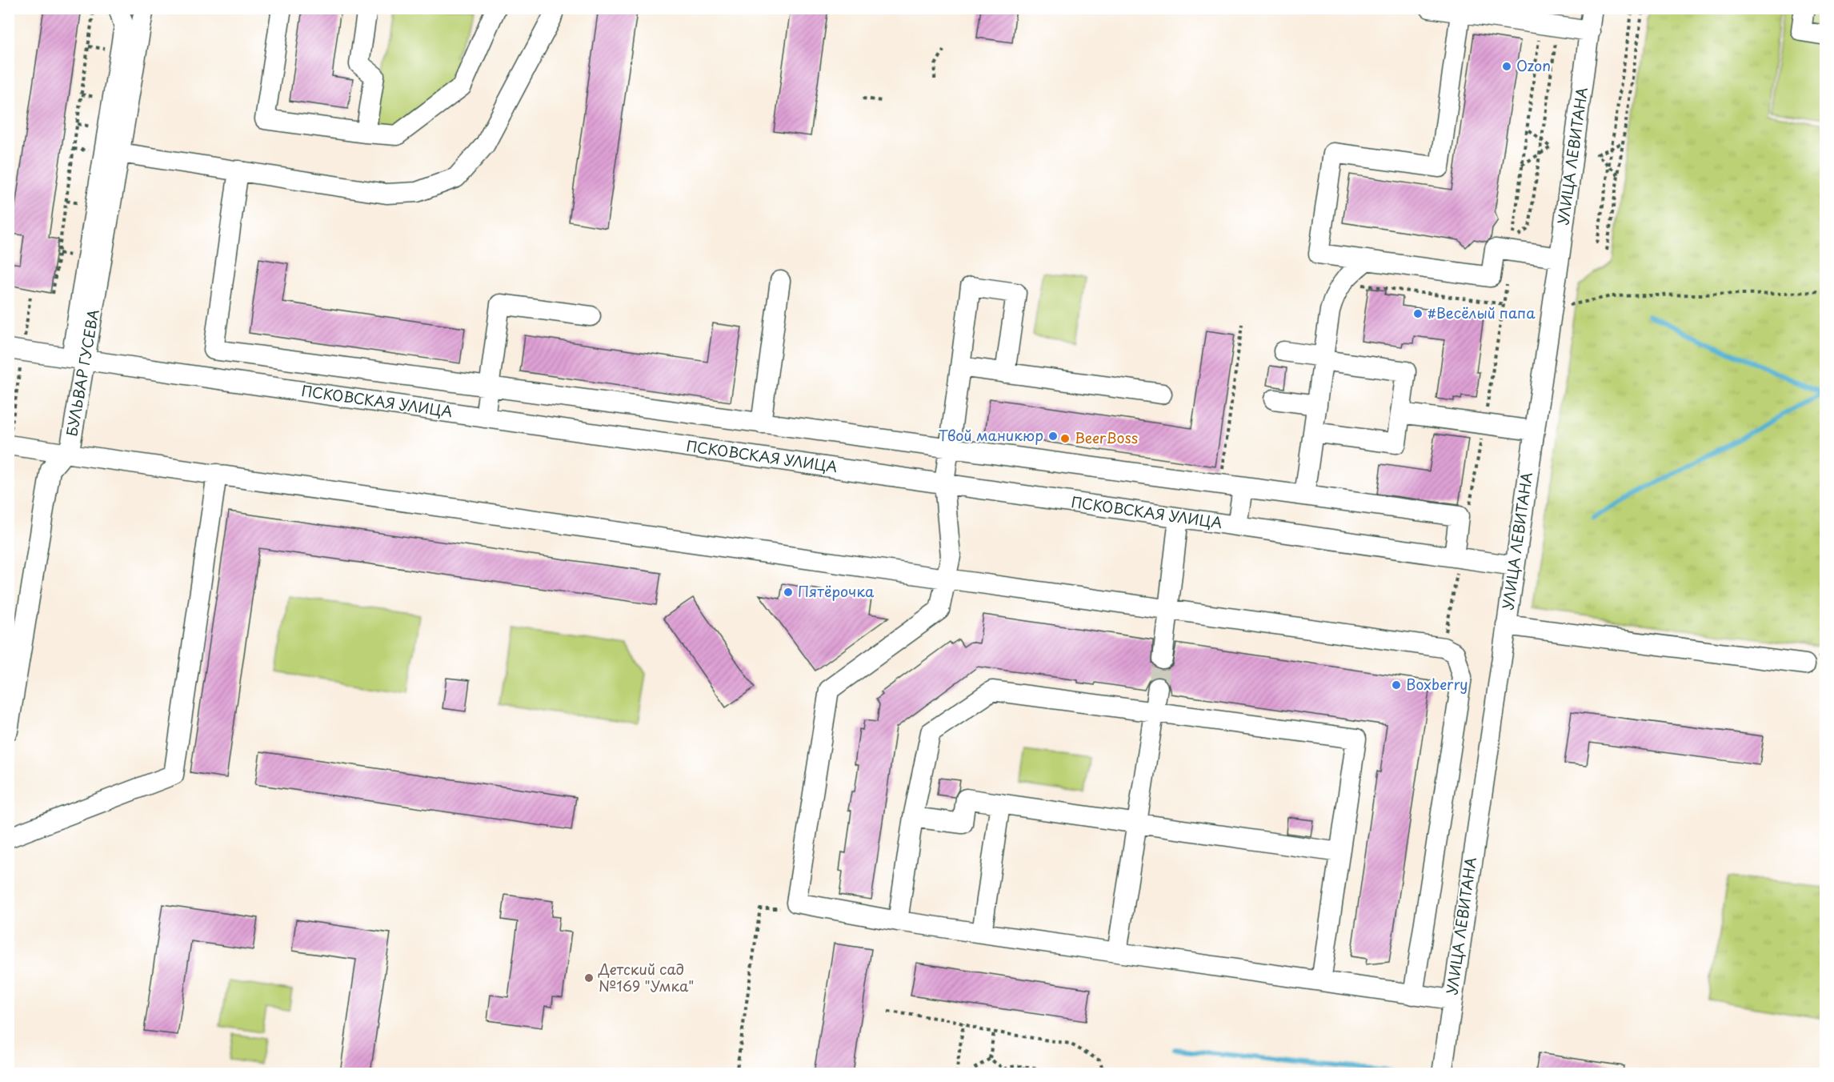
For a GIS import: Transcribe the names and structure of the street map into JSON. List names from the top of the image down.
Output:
{
  "streets": {
    "street": ["УЛИЦА ЛЕВИТАНА", "БУЛЬВАР ГУСЕВА", "ПСКОВСКАЯ УЛИЦА"]
  },
  "crossings": [
    ["УЛИЦА ЛЕВИТАНА", "ПСКОВСКАЯ УЛИЦА"],
    ["БУЛЬВАР ГУСЕВА", "ПСКОВСКАЯ УЛИЦА"]
  ],
  "places": [
    "Ozon",
    "#Весёлый папа",
    "Твой маникюр",
    "BeerBoss",
    "Пятёрочка",
    "Boxberry",
    "Детский сад №169 \"Умка\""
  ]
}
